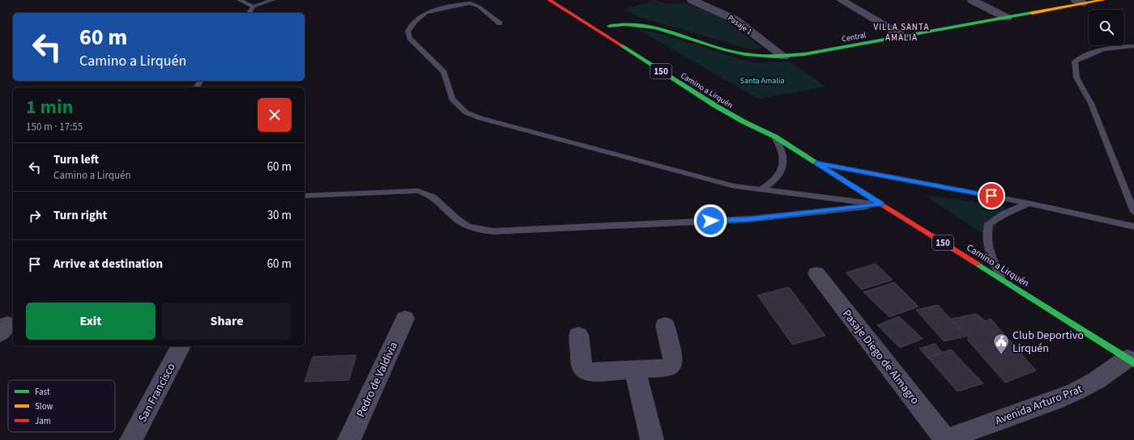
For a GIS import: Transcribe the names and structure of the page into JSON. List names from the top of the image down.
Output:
{
  "streets": {
    "main road": ["Central", "150", "Camino a Lirquén"],
    "street": [
      "Pasaje 1",
      "Pasaje Diego de Almagro",
      "Pedro de Valdivia",
      "San Francisco",
      "Avenida Arturo Prat"
    ]
  },
  "crossings": [
    ["Pasaje 1", "Central"],
    ["Camino a Lirquén", "Avenida Arturo Prat"],
    ["Pasaje Diego de Almagro", "Avenida Arturo Prat"]
  ],
  "districts": ["VILLA SANTA AMALIA"],
  "parks": ["Santa Amalia"],
  "places": {
    "public building": ["Club Deportivo Lirquén"]
  },
  "legend": ["Fast", "Slow", "Jam"],
  "page": {
    "turn": ["60 m", "Camino a Lirquén"],
    "heading": ["1 min", "150 m · 17:55"],
    "list": [
      {
        "name": "Turn left",
        "note": "Camino a Lirquén",
        "value": "60 m"
      },
      {
        "name": "Turn right",
        "value": "30 m"
      },
      {
        "name": "Arrive at destination",
        "value": "60 m"
      }
    ],
    "buttons": ["Exit", "Share"]
  }
}
